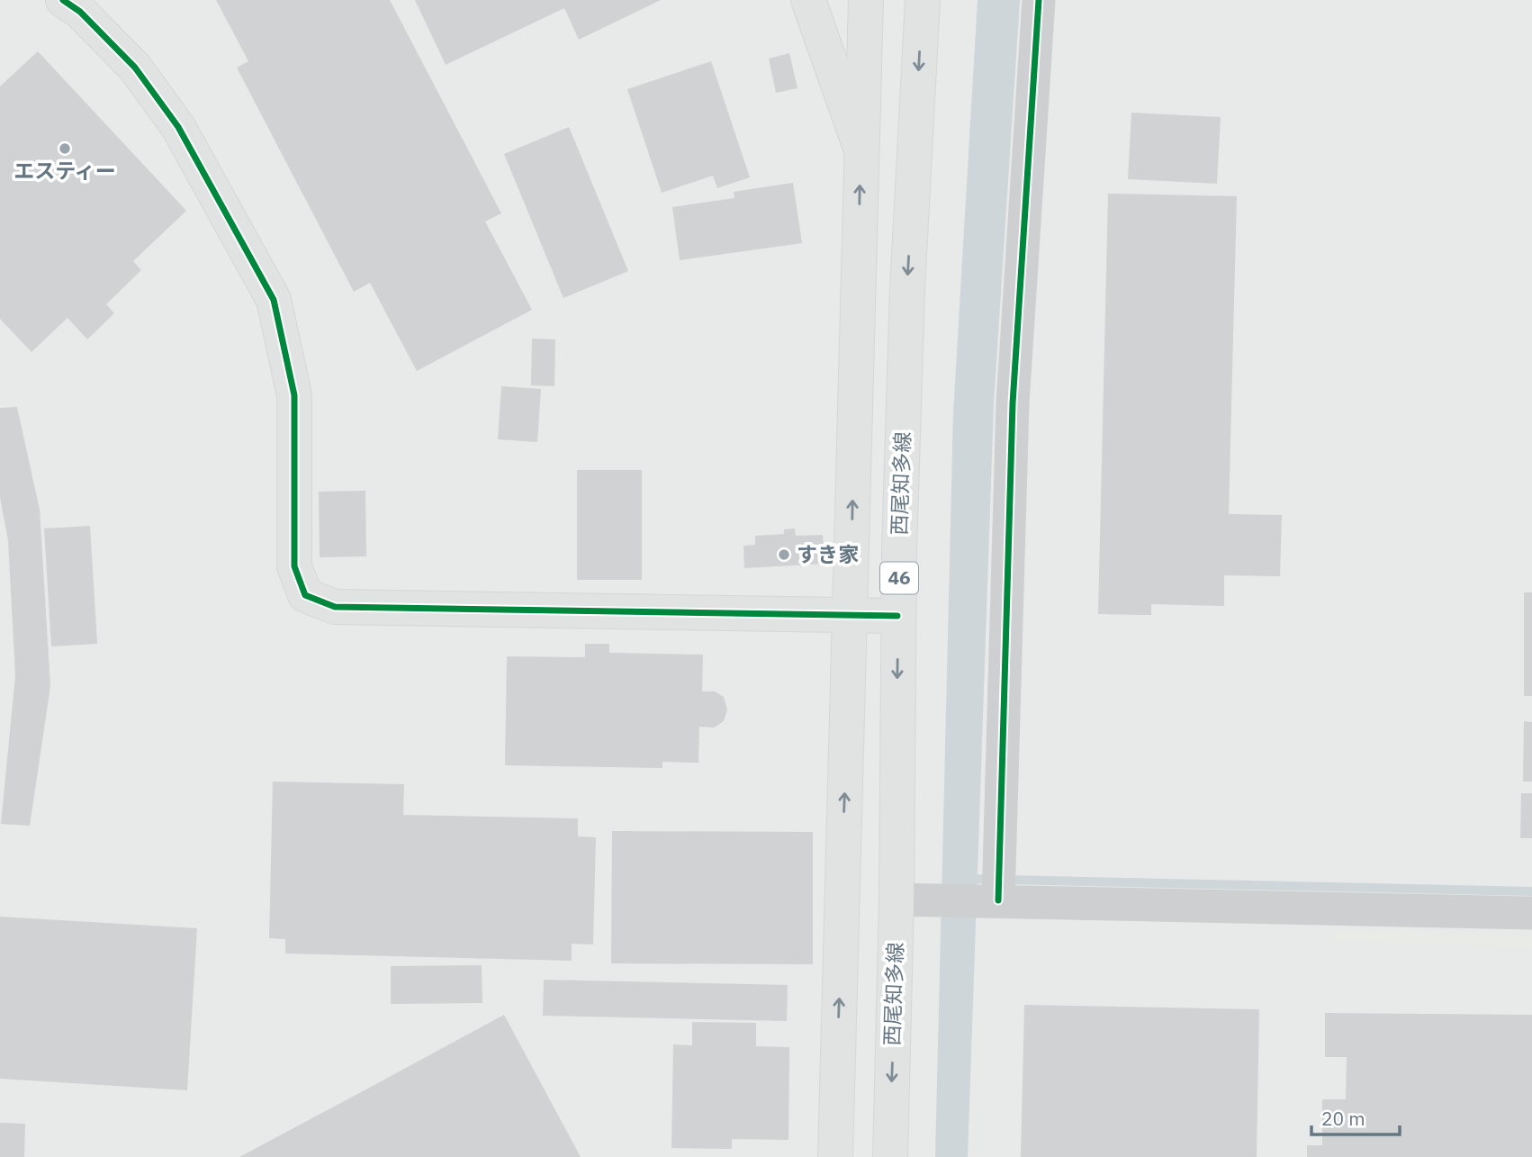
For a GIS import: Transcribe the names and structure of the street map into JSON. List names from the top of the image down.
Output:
{
  "streets": {
    "main road": ["西尾知多線", "46"]
  },
  "places": ["エスティー", "すき家"],
  "scale_bar": "20 m"
}
